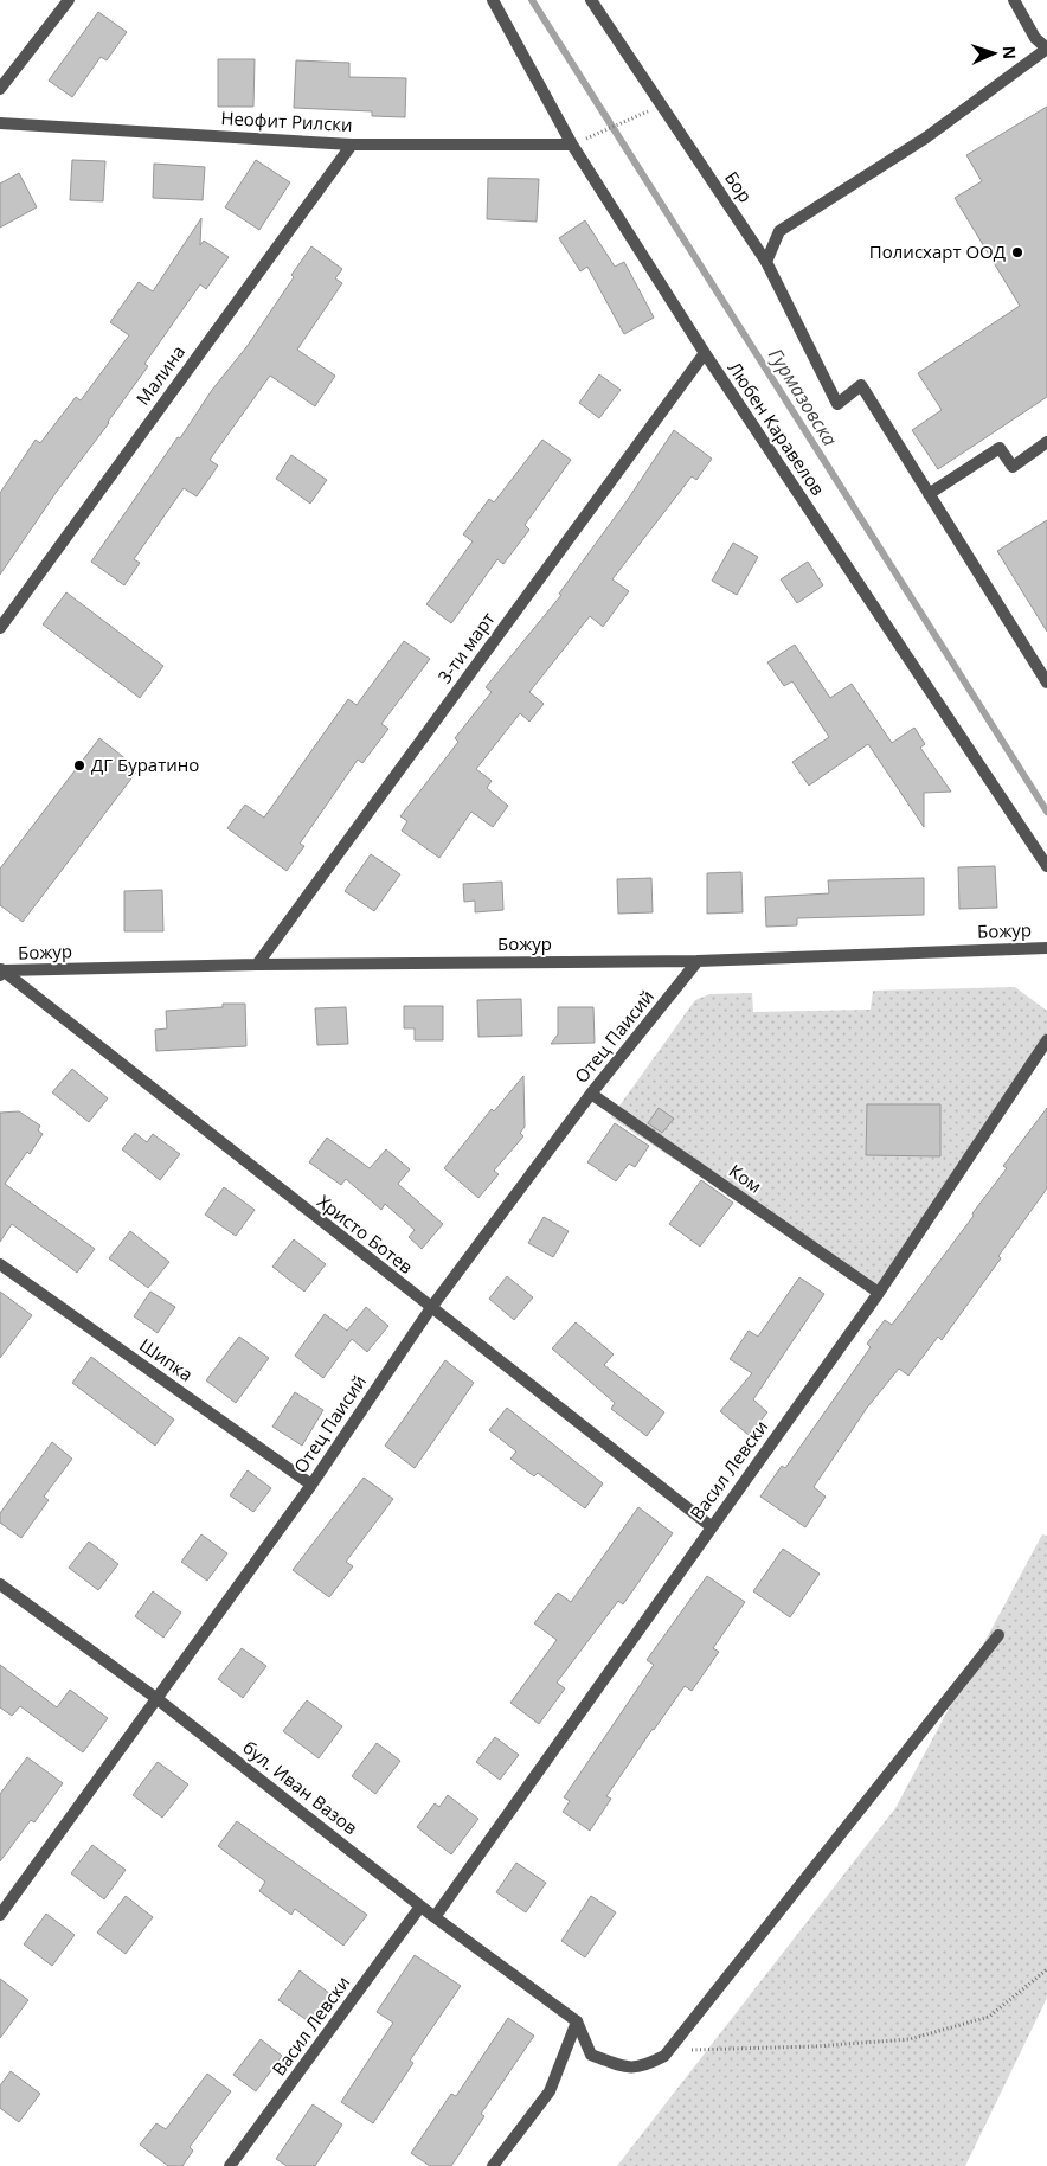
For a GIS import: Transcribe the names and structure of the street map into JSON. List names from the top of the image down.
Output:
{
  "streets": {
    "street": [
      "Неофит Рилски",
      "Бор",
      "Малина",
      "Любен Каравелов",
      "3-ти март",
      "Божур",
      "Отец Паисий",
      "Ком",
      "Христо Ботев",
      "Шипка",
      "Васил Левски",
      "бул. Иван Вазов"
    ]
  },
  "crossings": [
    ["Неофит Рилски", "Малина"],
    ["Неофит Рилски", "Любен Каравелов"],
    ["Любен Каравелов", "3-ти март"],
    ["3-ти март", "Божур"],
    ["Божур", "Отец Паисий"],
    ["Божур", "Христо Ботев"],
    ["Отец Паисий", "Ком"],
    ["Отец Паисий", "Христо Ботев"],
    ["Отец Паисий", "Шипка"],
    ["Отец Паисий", "бул. Иван Вазов"],
    ["Ком", "Васил Левски"],
    ["Христо Ботев", "Васил Левски"],
    ["Васил Левски", "бул. Иван Вазов"]
  ],
  "water": ["Гурмазовска"],
  "places": ["Полисхарт ООД", "ДГ Буратино"],
  "north": "right"
}
